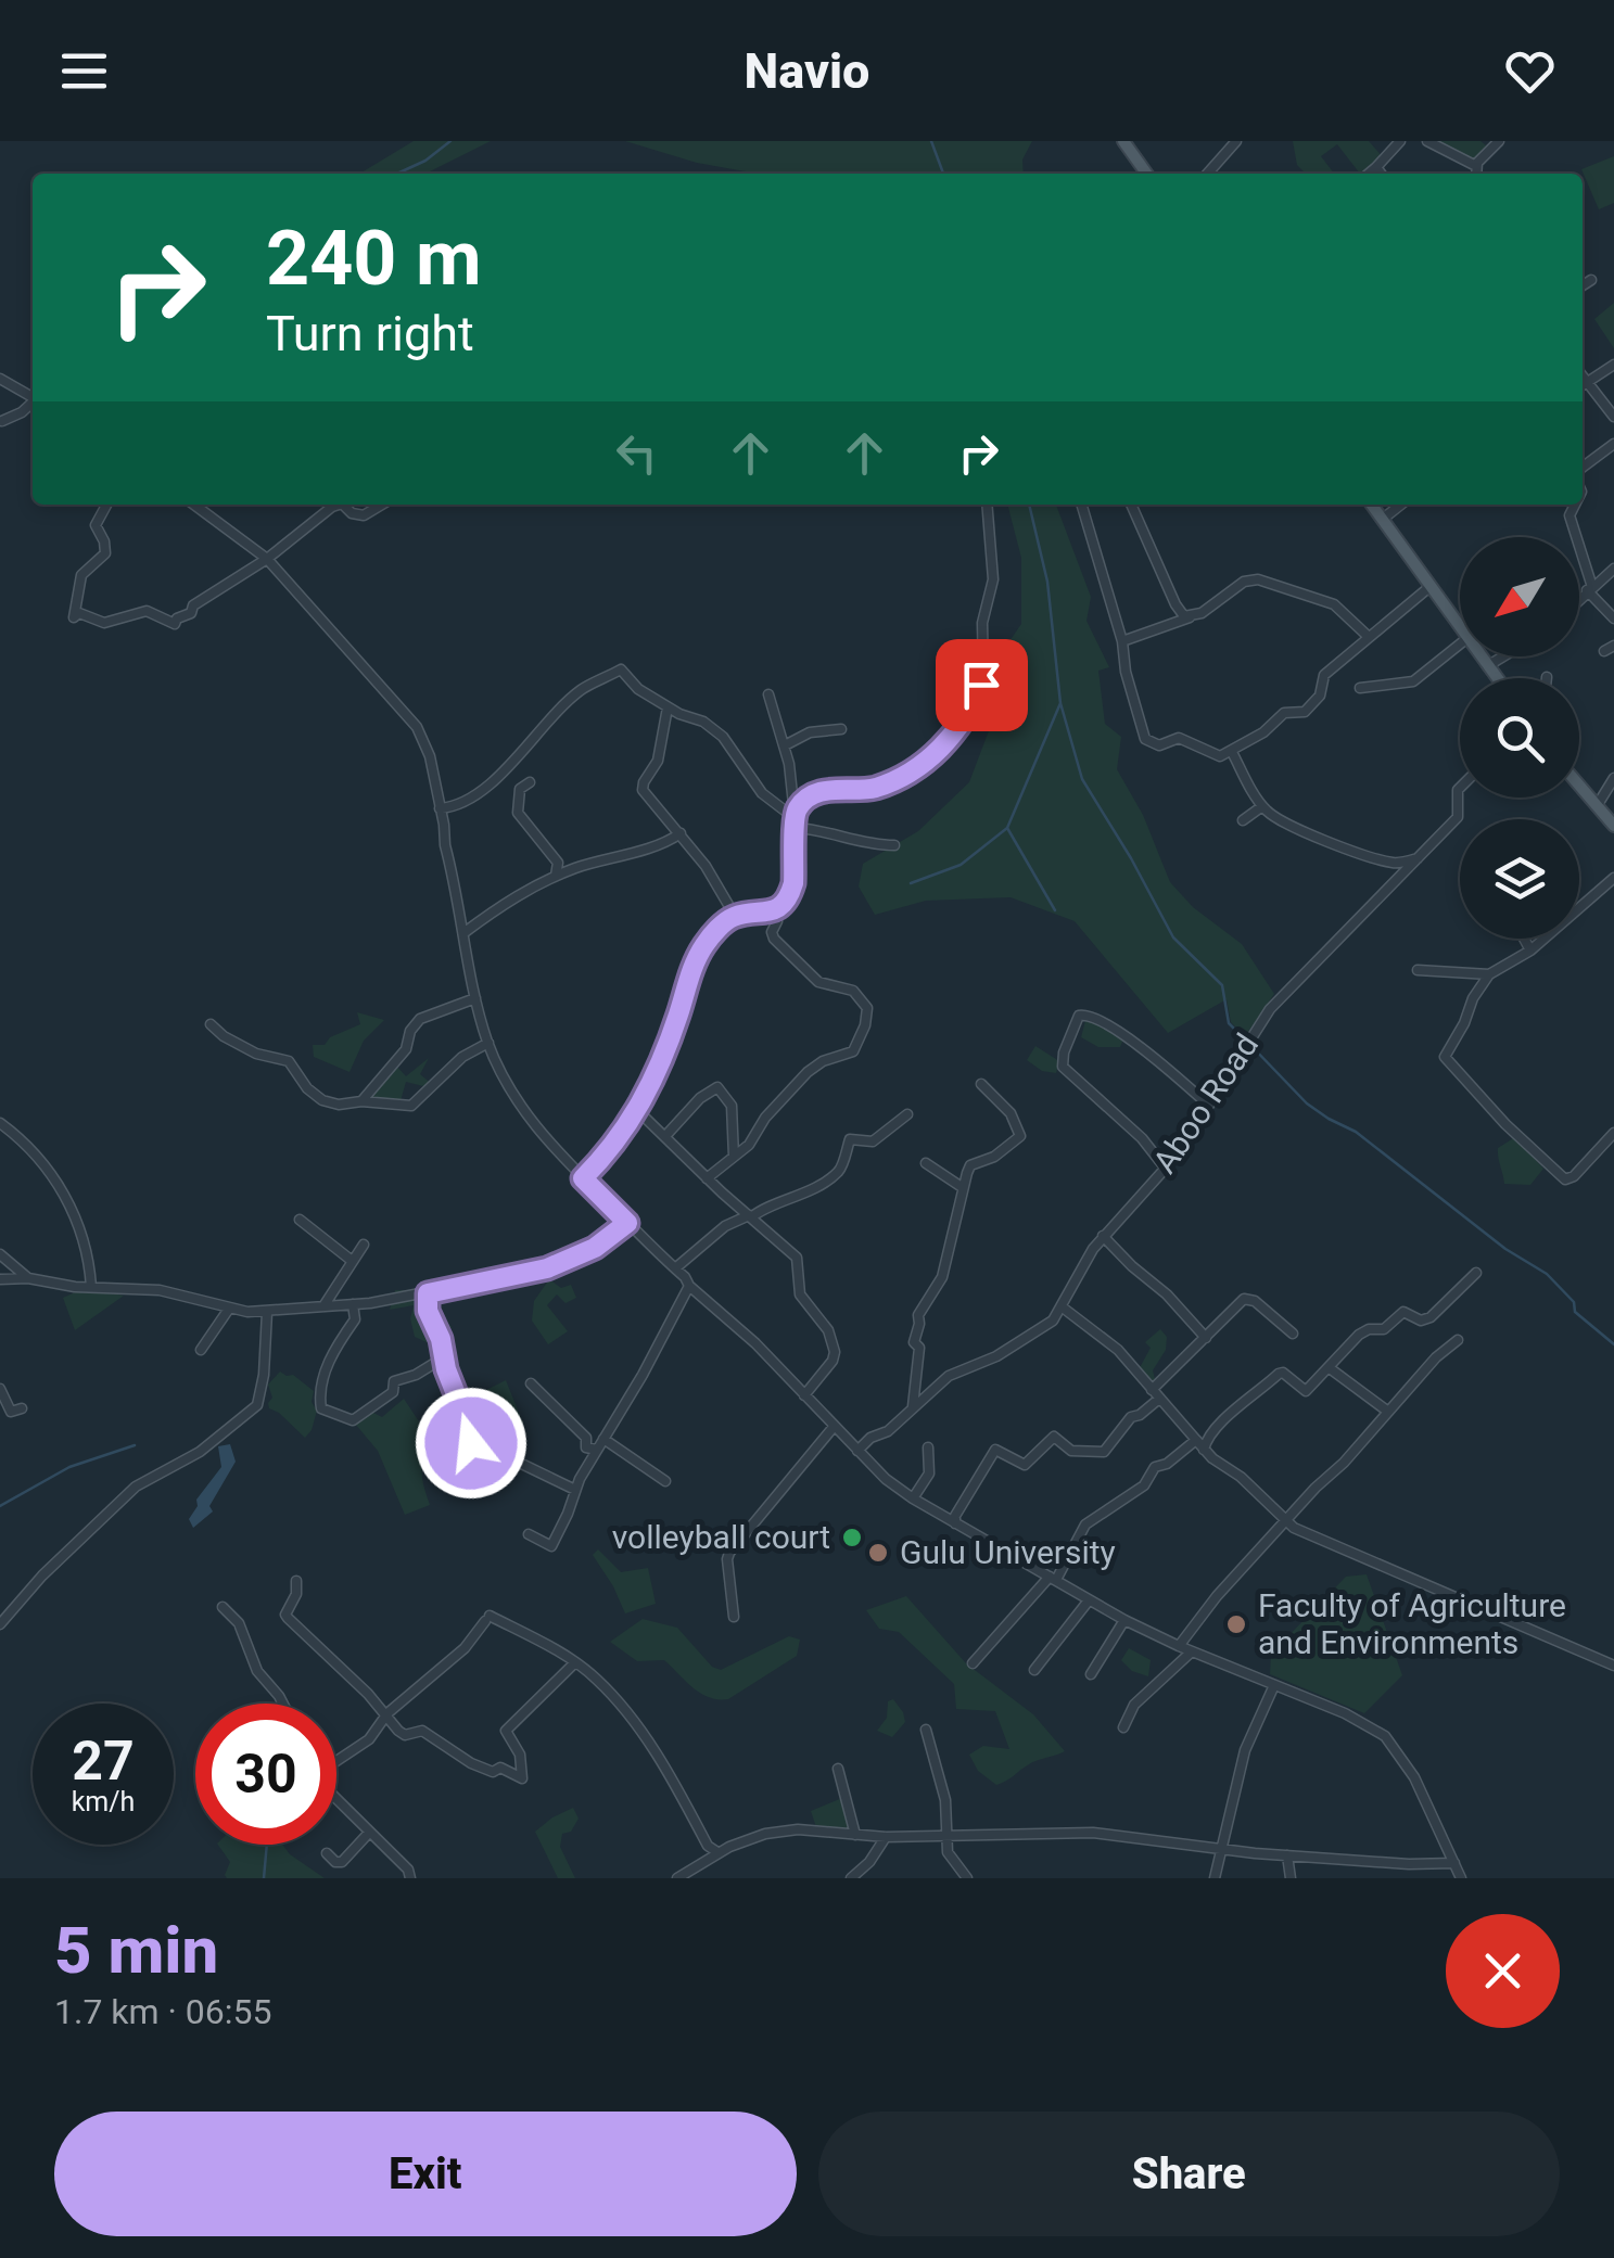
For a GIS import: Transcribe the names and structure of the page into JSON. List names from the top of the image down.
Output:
{
  "streets": {
    "street": ["Aboo Road"]
  },
  "places": ["volleyball court", "Gulu University", "Faculty of Agriculture and Environments"],
  "north": "bottom left",
  "page": {
    "header": "Navio",
    "turn": ["240 m", "Turn right"],
    "speed": "27 km/h",
    "limit": "30",
    "heading": ["5 min", "1.7 km · 06:55"],
    "buttons": ["Exit", "Share"]
  }
}
